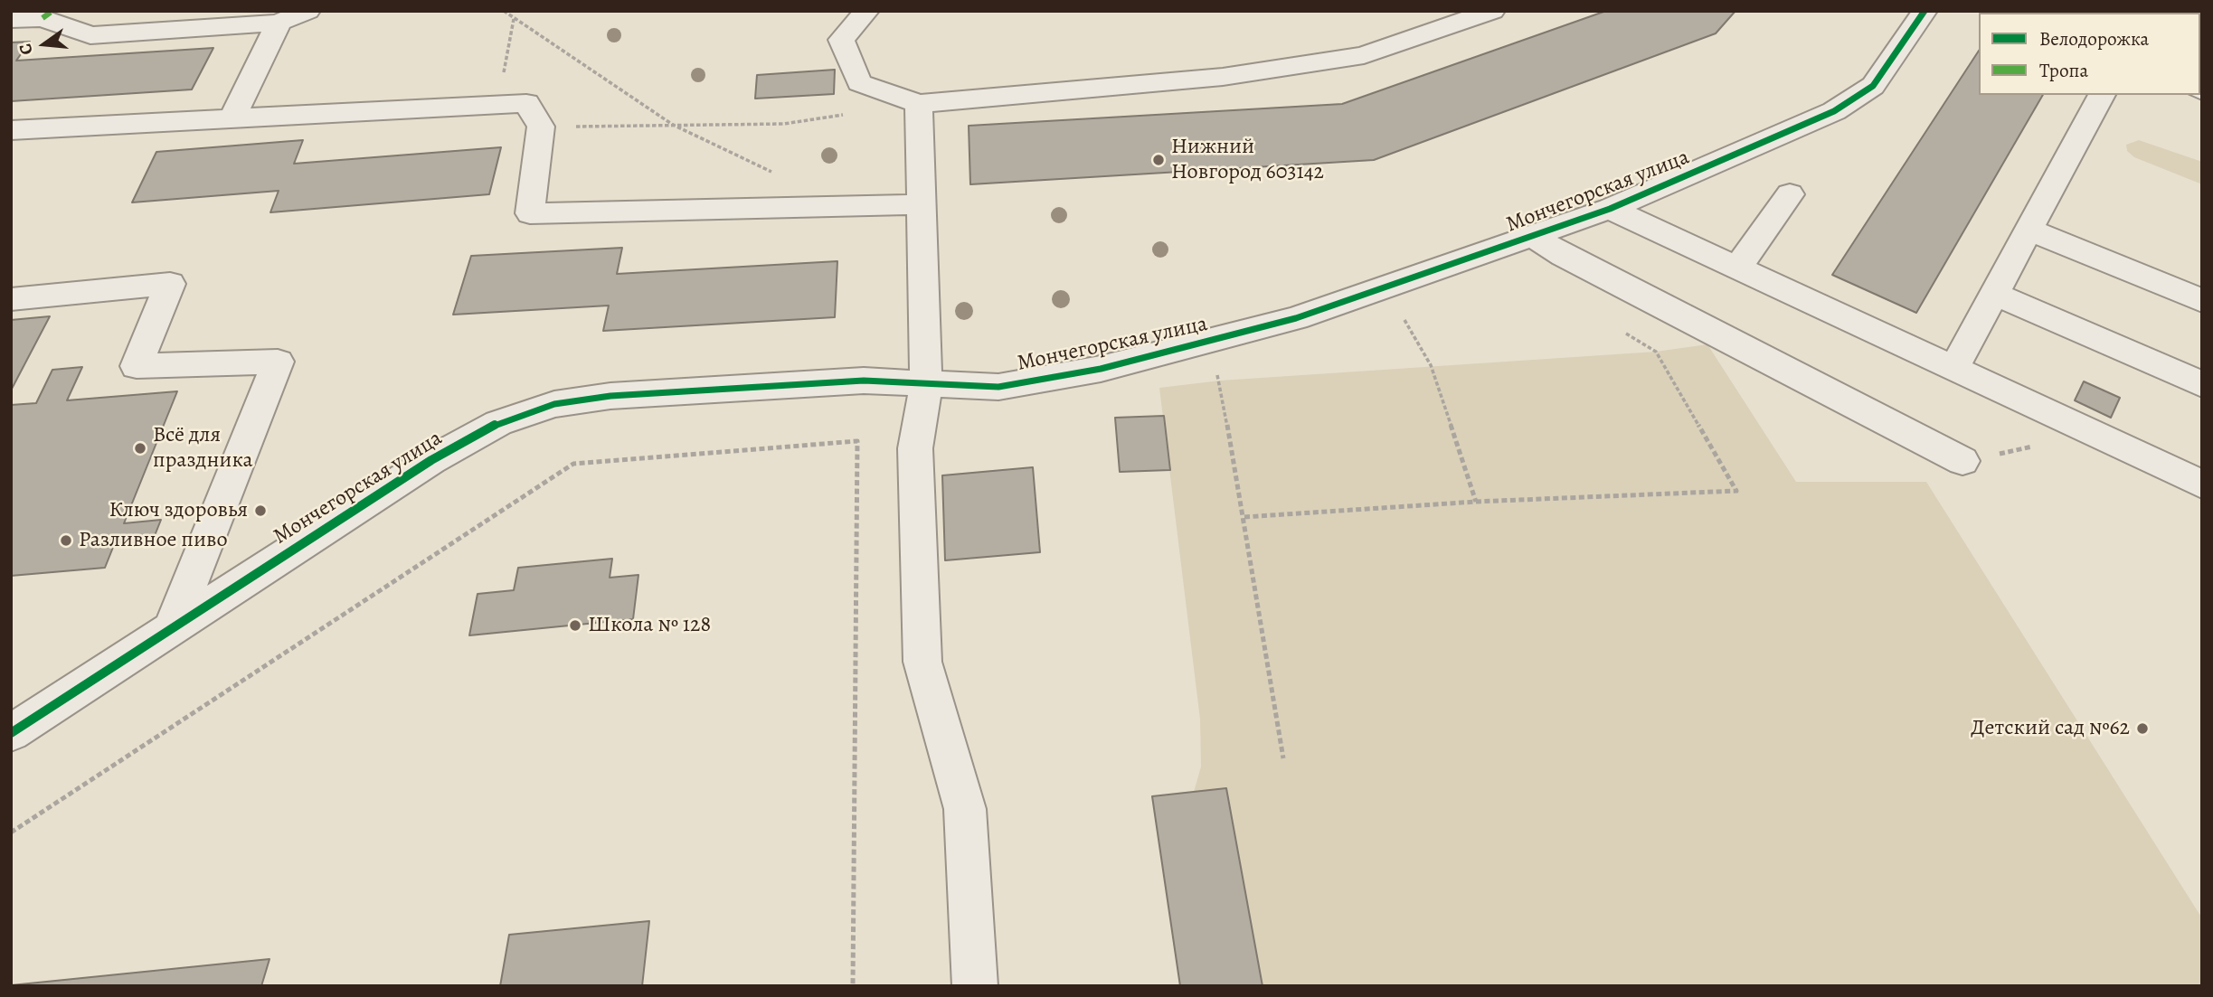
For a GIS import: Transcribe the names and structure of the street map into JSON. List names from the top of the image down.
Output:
{
  "streets": {
    "street": ["Мончегорская улица"]
  },
  "places": [
    "Нижний Новгород 603142",
    "Всё для праздника",
    "Ключ здоровья",
    "Разливное пиво",
    "Школа № 128",
    "Детский сад №62"
  ],
  "legend": ["Велодорожка", "Тропа"],
  "north": "left"
}
